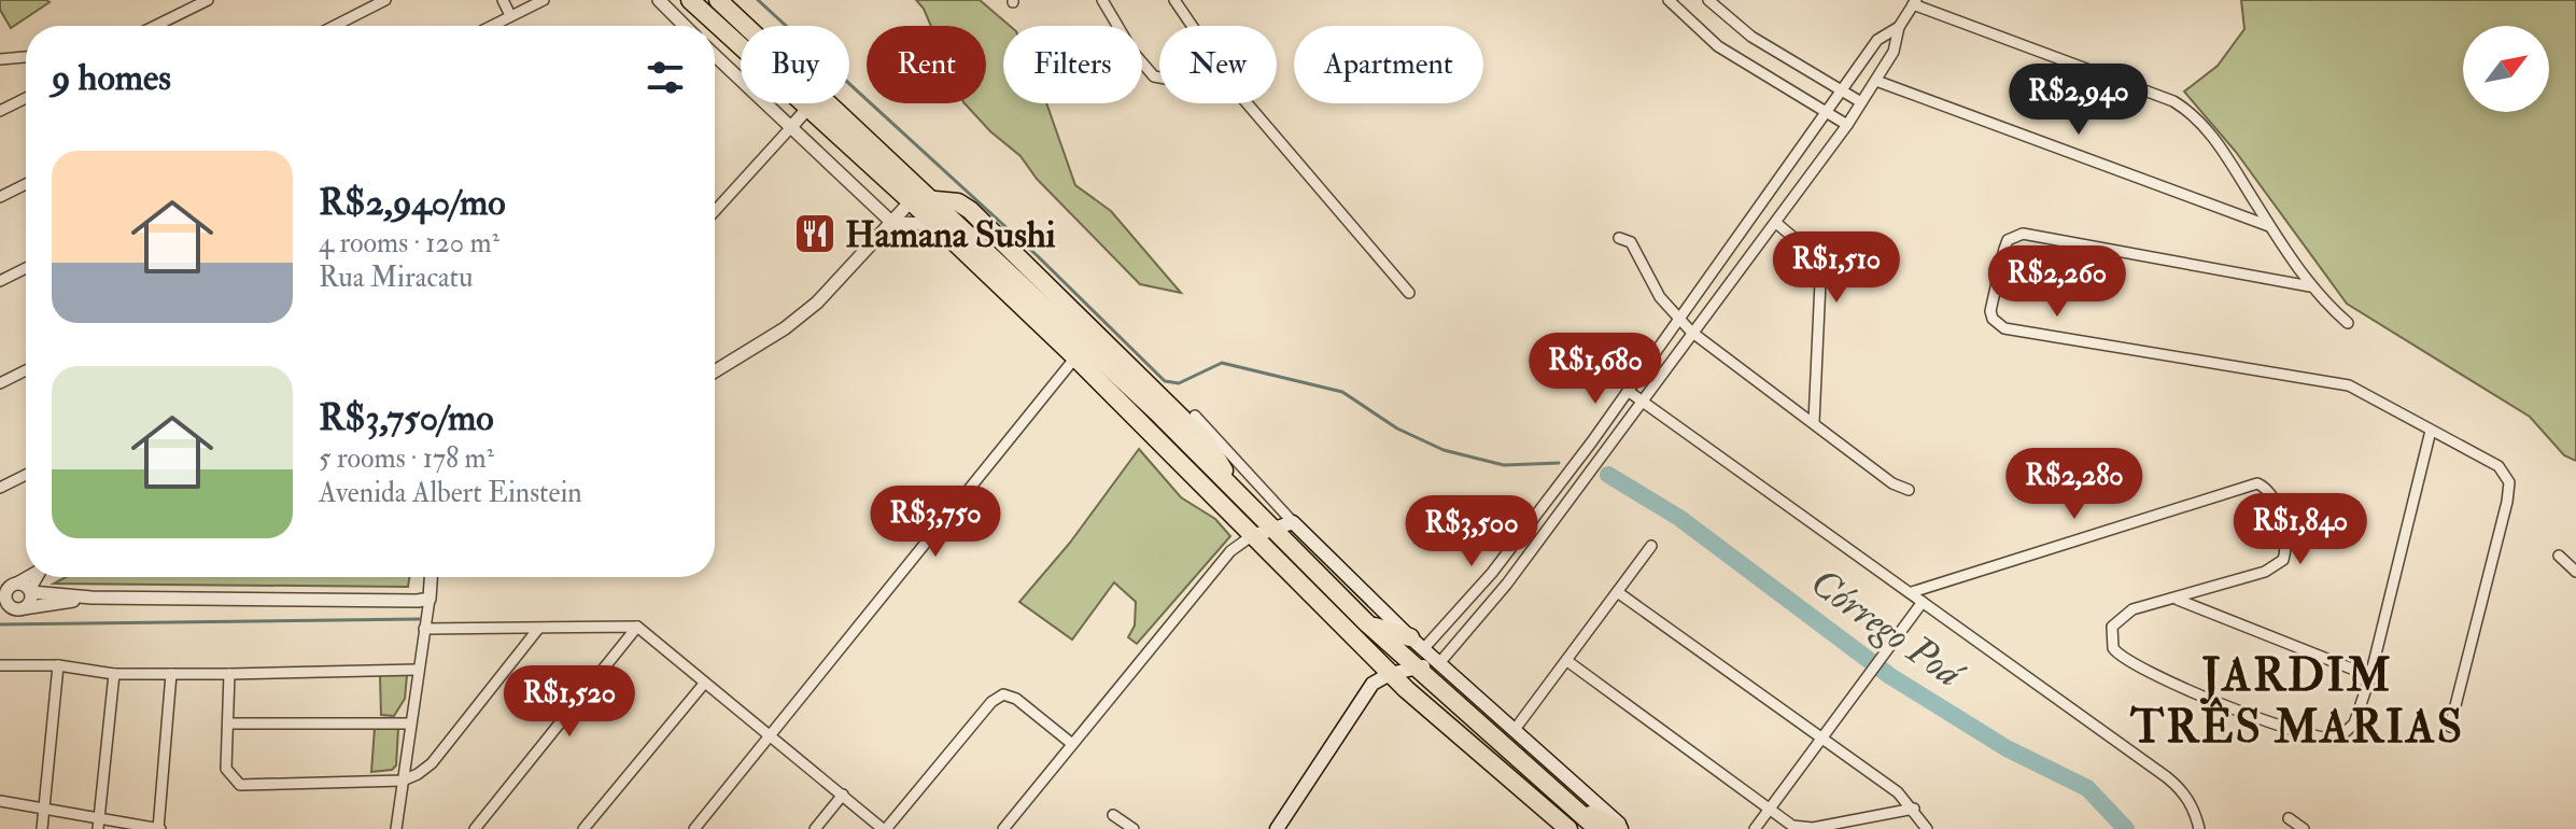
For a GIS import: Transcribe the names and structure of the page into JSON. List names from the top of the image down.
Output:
{
  "districts": ["JARDIM TRÊS MARIAS"],
  "water": ["Córrego Poá"],
  "places": {
    "restaurant": ["Hamana Sushi"]
  },
  "north": "top right",
  "page": {
    "chip": [
      "Buy",
      "Rent",
      "Filters",
      "New",
      "Apartment"
    ],
    "heading": "9 homes",
    "price": [
      "R$2,940",
      "R$1,510",
      "R$2,260",
      "R$1,680",
      "R$2,280",
      "R$3,750",
      "R$1,840",
      "R$3,500",
      "R$1,520"
    ],
    "list": [
      {
        "name": "R$2,940/mo",
        "note": "4 rooms · 120 m² · Rua Miracatu"
      },
      {
        "name": "R$3,750/mo",
        "note": "5 rooms · 178 m² · Avenida Albert Einstein"
      }
    ]
  }
}
